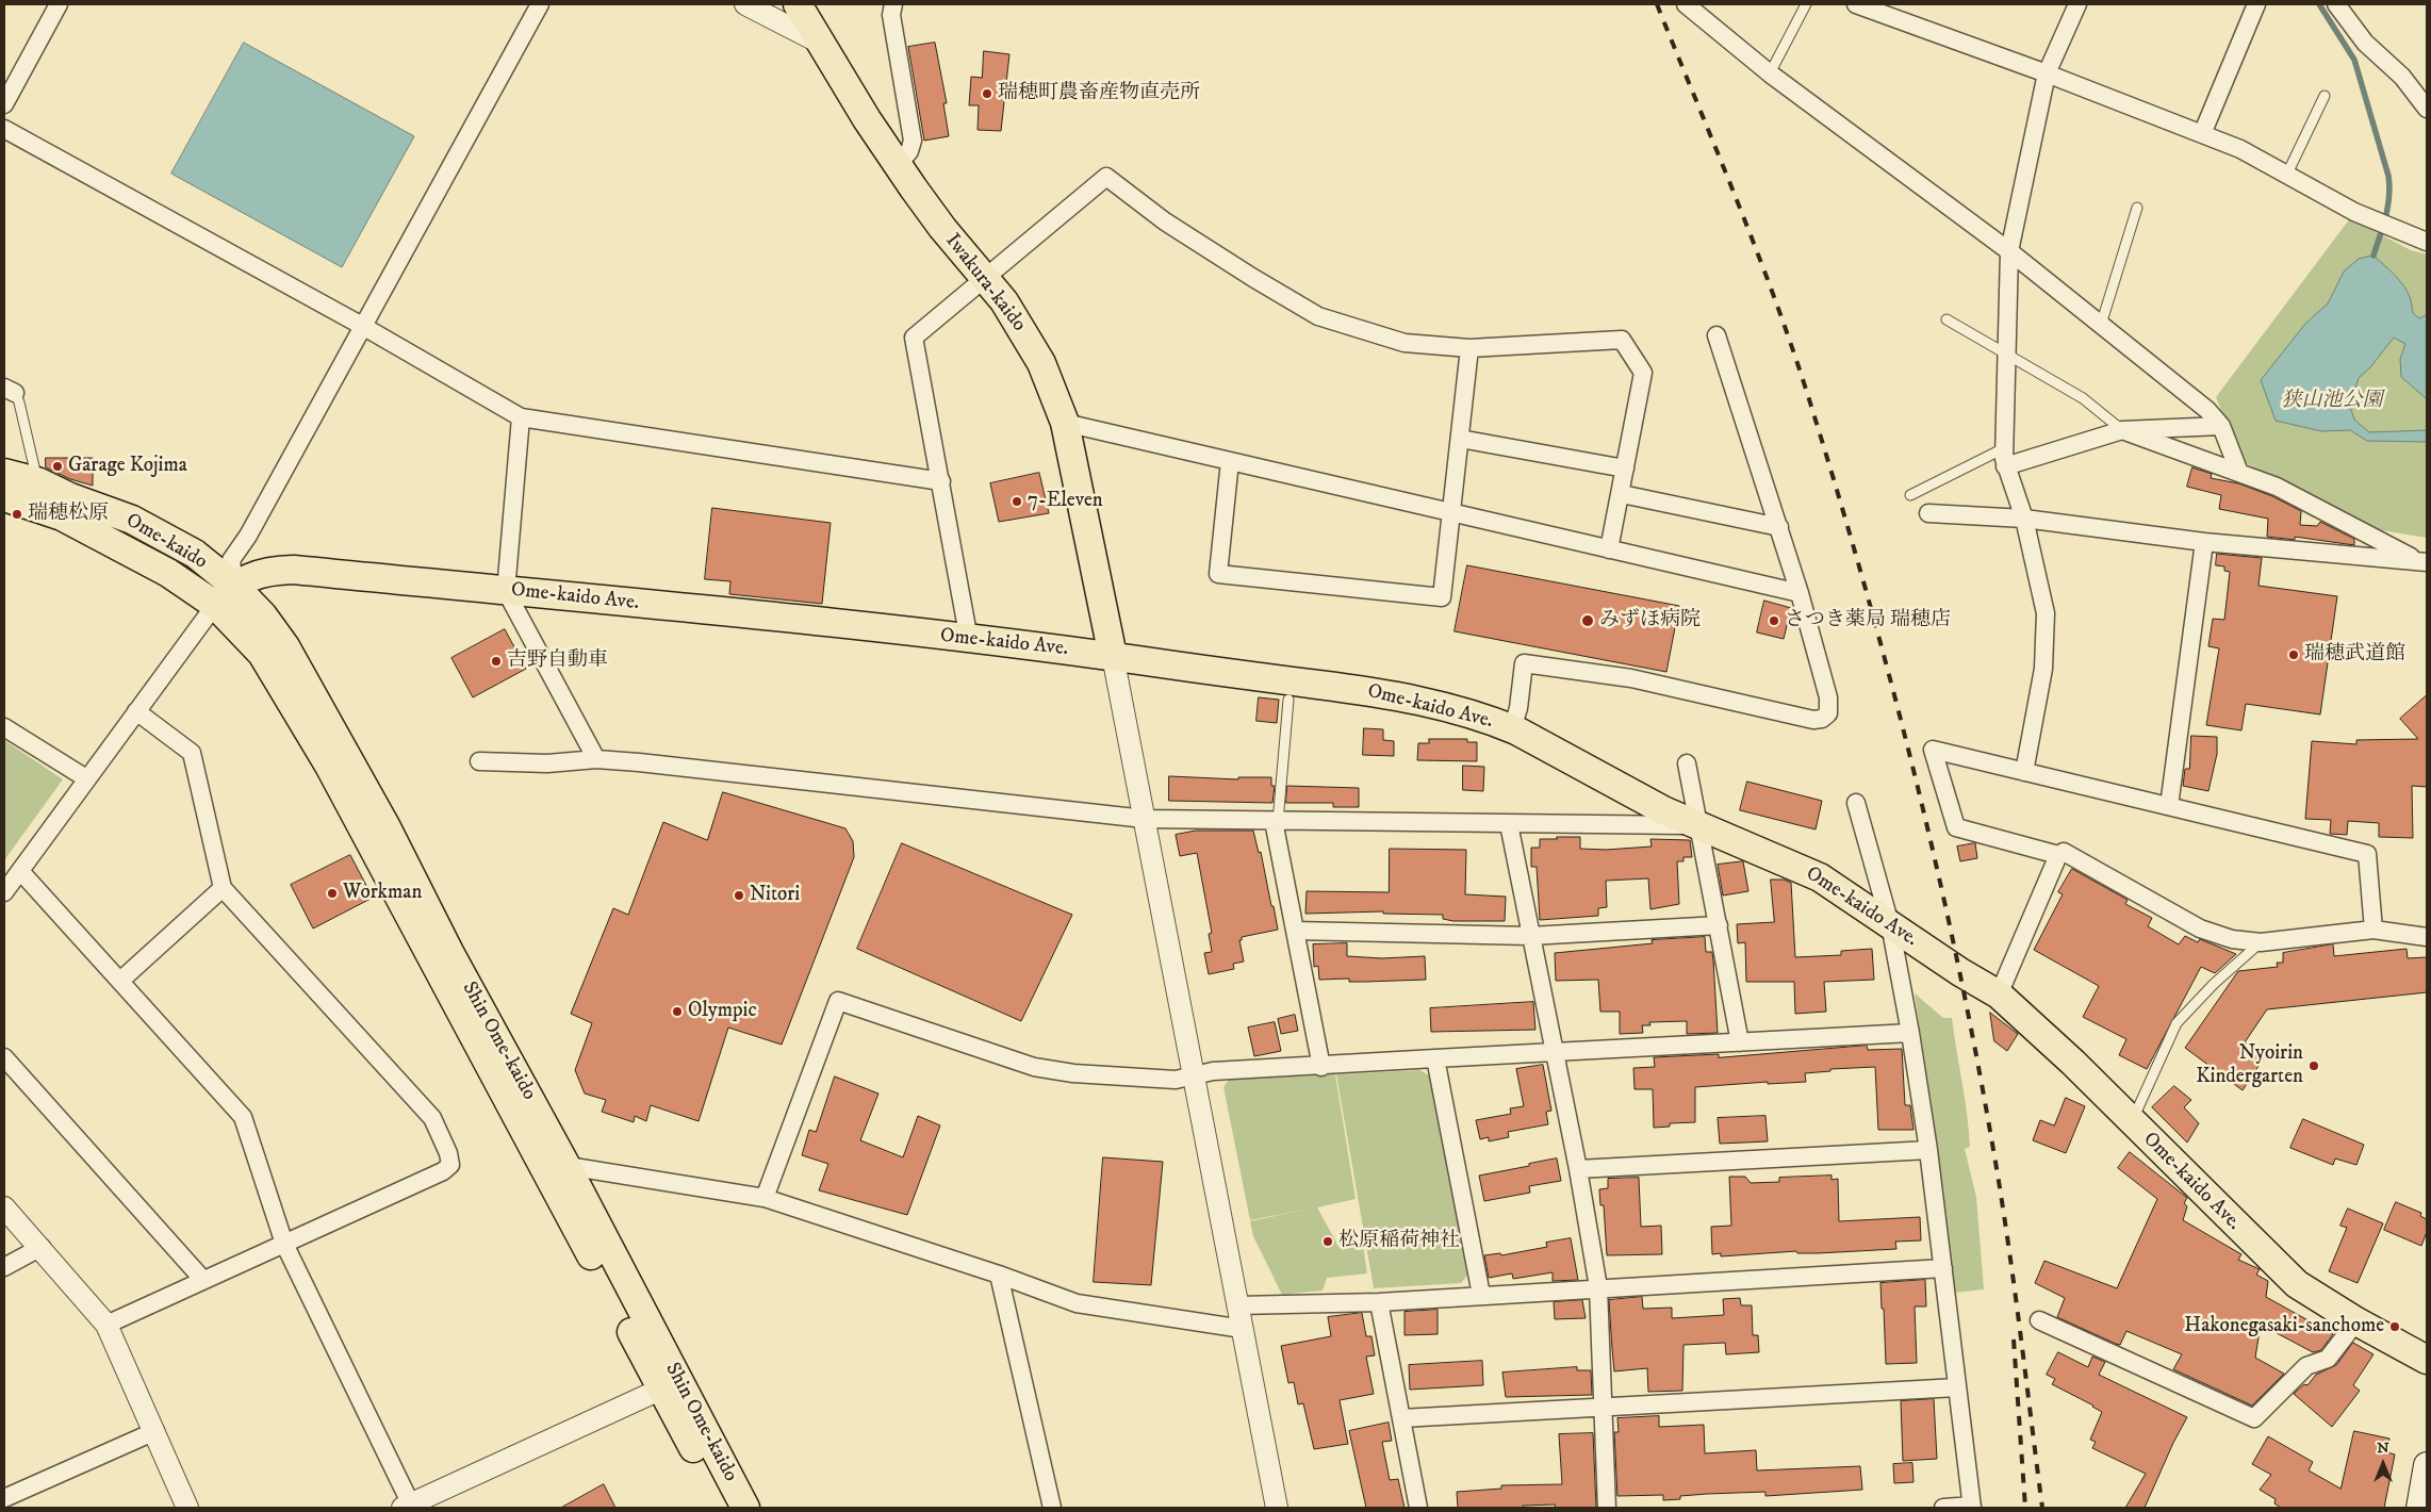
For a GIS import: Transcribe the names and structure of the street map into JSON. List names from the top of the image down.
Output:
{
  "streets": {
    "main road": [
      "Iwakura-kaido",
      "Ome-kaido",
      "Ome-kaido Ave.",
      "Shin Ome-kaido"
    ]
  },
  "crossings": [
    ["Iwakura-kaido", "Ome-kaido Ave."],
    ["Ome-kaido", "Ome-kaido Ave."],
    ["Ome-kaido", "Shin Ome-kaido"],
    ["Ome-kaido Ave.", "Shin Ome-kaido"]
  ],
  "parks": ["狭山池公園"],
  "places": [
    "瑞穂町農畜産物直売所",
    "Garage Kojima",
    "7-Eleven",
    "瑞穂松原",
    "みずほ病院",
    "さつき薬局 瑞穂店",
    "瑞穂武道館",
    "吉野自動車",
    "Workman",
    "Nitori",
    "Olympic",
    "Nyoirin Kindergarten",
    "松原稲荷神社",
    "Hakonegasaki-sanchome"
  ],
  "north": "top"
}
